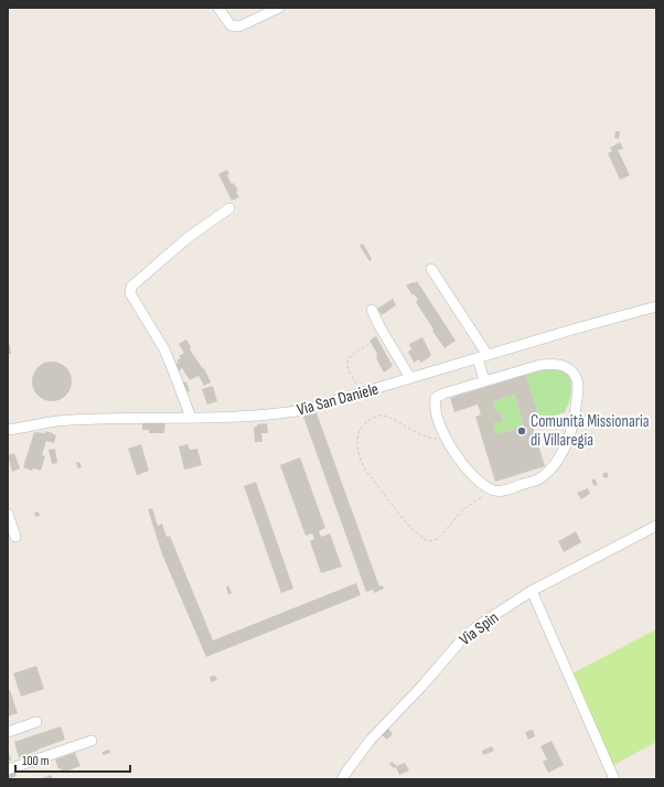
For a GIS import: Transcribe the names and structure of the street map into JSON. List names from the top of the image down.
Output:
{
  "streets": {
    "street": ["Via San Daniele", "Via Spin"]
  },
  "places": ["Comunità Missionaria di Villaregia"],
  "scale_bar": "100 m"
}
